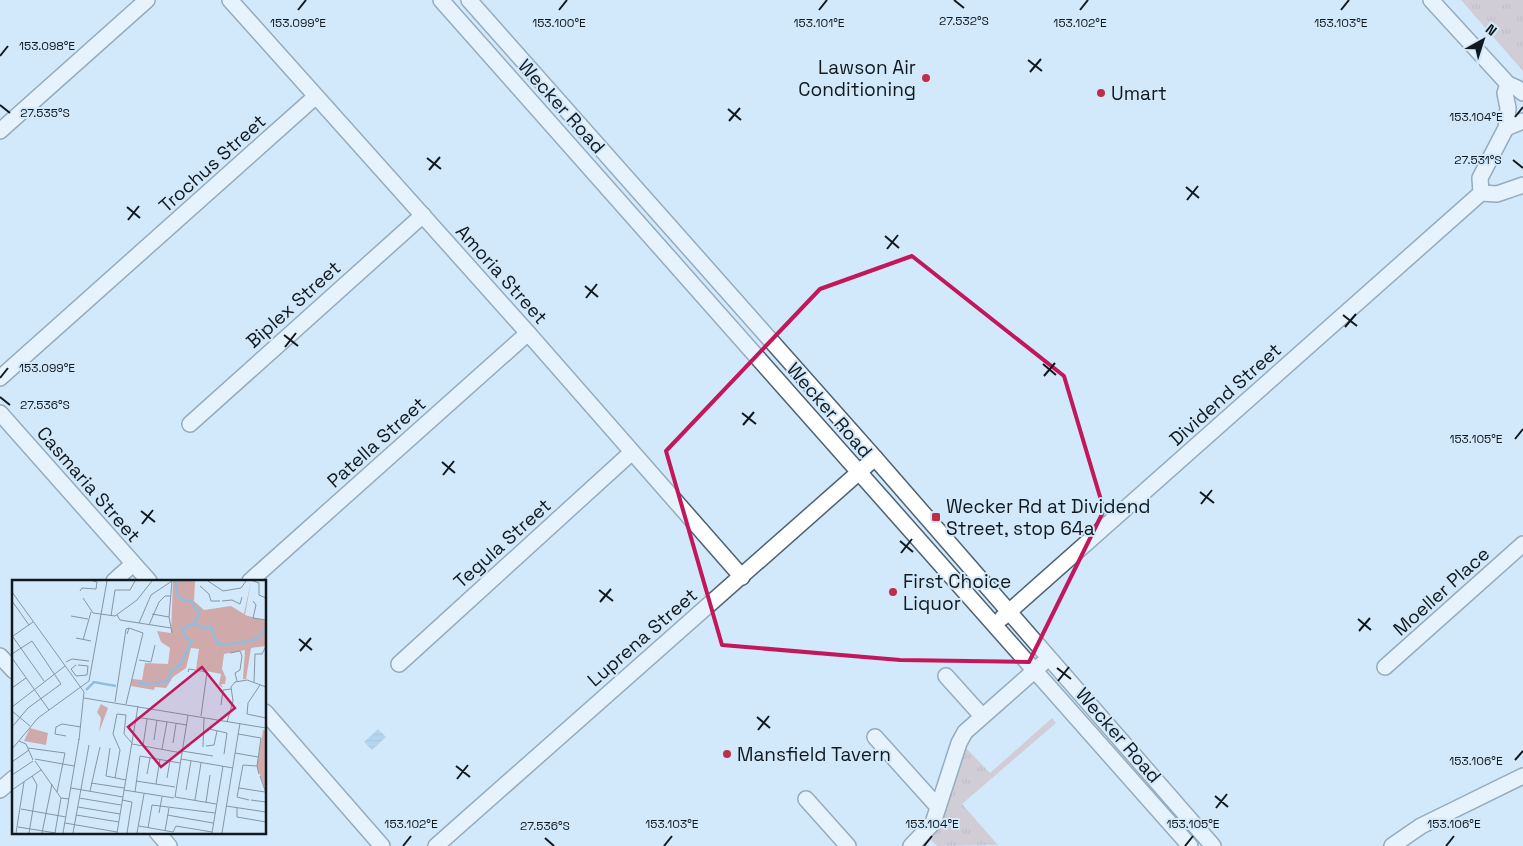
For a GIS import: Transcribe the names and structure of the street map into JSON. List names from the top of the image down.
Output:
{
  "streets": {
    "street": [
      "Wecker Road",
      "Trochus Street",
      "Amoria Street",
      "Biplex Street",
      "Dividend Street",
      "Patella Street",
      "Casmaria Street",
      "Tegula Street",
      "Moeller Place",
      "Luprena Street"
    ]
  },
  "crossings": [
    ["Wecker Road", "Dividend Street"],
    ["Wecker Road", "Luprena Street"],
    ["Trochus Street", "Amoria Street"],
    ["Amoria Street", "Biplex Street"],
    ["Amoria Street", "Patella Street"],
    ["Amoria Street", "Tegula Street"],
    ["Amoria Street", "Luprena Street"]
  ],
  "places": {
    "other": [
      "Lawson Air Conditioning",
      "Umart",
      "First Choice Liquor",
      "Mansfield Tavern"
    ],
    "transit": ["Wecker Rd at Dividend Street, stop 64a"]
  },
  "north": "top right",
  "coordinates": [
    "27.532°S",
    "153.099°E",
    "153.100°E",
    "153.101°E",
    "153.102°E",
    "153.103°E",
    "153.098°E",
    "27.535°S",
    "153.104°E",
    "27.531°S",
    "27.536°S",
    "153.105°E",
    "153.106°E"
  ]
}
